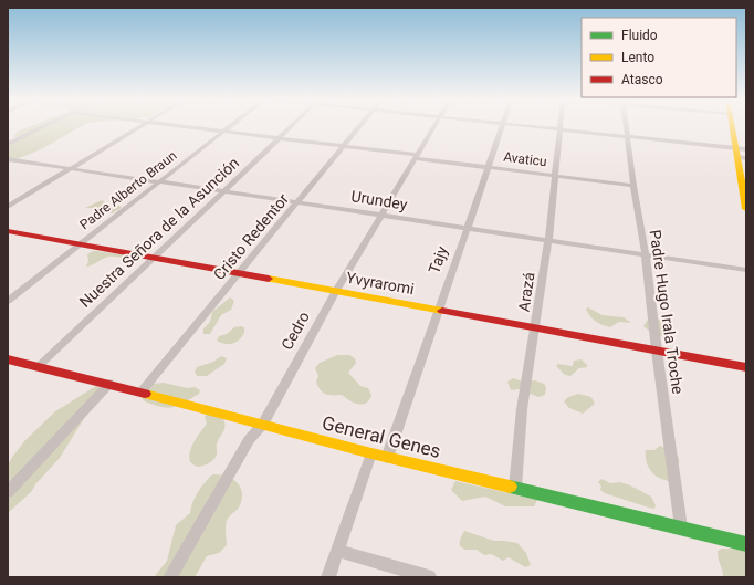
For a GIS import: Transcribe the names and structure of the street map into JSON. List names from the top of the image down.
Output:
{
  "streets": {
    "street": [
      "Avaticu",
      "Padre Alberto Braun",
      "Urundey",
      "Nuestra Señora de la Asunción",
      "Cristo Redentor",
      "Tajy",
      "Yvyraromi",
      "Arazá",
      "Padre Hugo Irala Troche",
      "Cedro",
      "General Genes"
    ]
  },
  "crossings": [
    ["Avaticu", "Padre Alberto Braun"],
    ["Avaticu", "Nuestra Señora de la Asunción"],
    ["Avaticu", "Cristo Redentor"],
    ["Avaticu", "Tajy"],
    ["Avaticu", "Arazá"],
    ["Avaticu", "Padre Hugo Irala Troche"],
    ["Avaticu", "Cedro"],
    ["Padre Alberto Braun", "Urundey"],
    ["Padre Alberto Braun", "Yvyraromi"],
    ["Urundey", "Nuestra Señora de la Asunción"],
    ["Urundey", "Cristo Redentor"],
    ["Urundey", "Tajy"],
    ["Urundey", "Arazá"],
    ["Urundey", "Padre Hugo Irala Troche"],
    ["Urundey", "Cedro"],
    ["Nuestra Señora de la Asunción", "Yvyraromi"],
    ["Nuestra Señora de la Asunción", "General Genes"],
    ["Cristo Redentor", "Yvyraromi"],
    ["Cristo Redentor", "General Genes"],
    ["Tajy", "Yvyraromi"],
    ["Tajy", "General Genes"],
    ["Yvyraromi", "Arazá"],
    ["Yvyraromi", "Padre Hugo Irala Troche"],
    ["Yvyraromi", "Cedro"],
    ["Arazá", "General Genes"],
    ["Padre Hugo Irala Troche", "General Genes"],
    ["Cedro", "General Genes"]
  ],
  "legend": ["Fluido", "Lento", "Atasco"]
}
